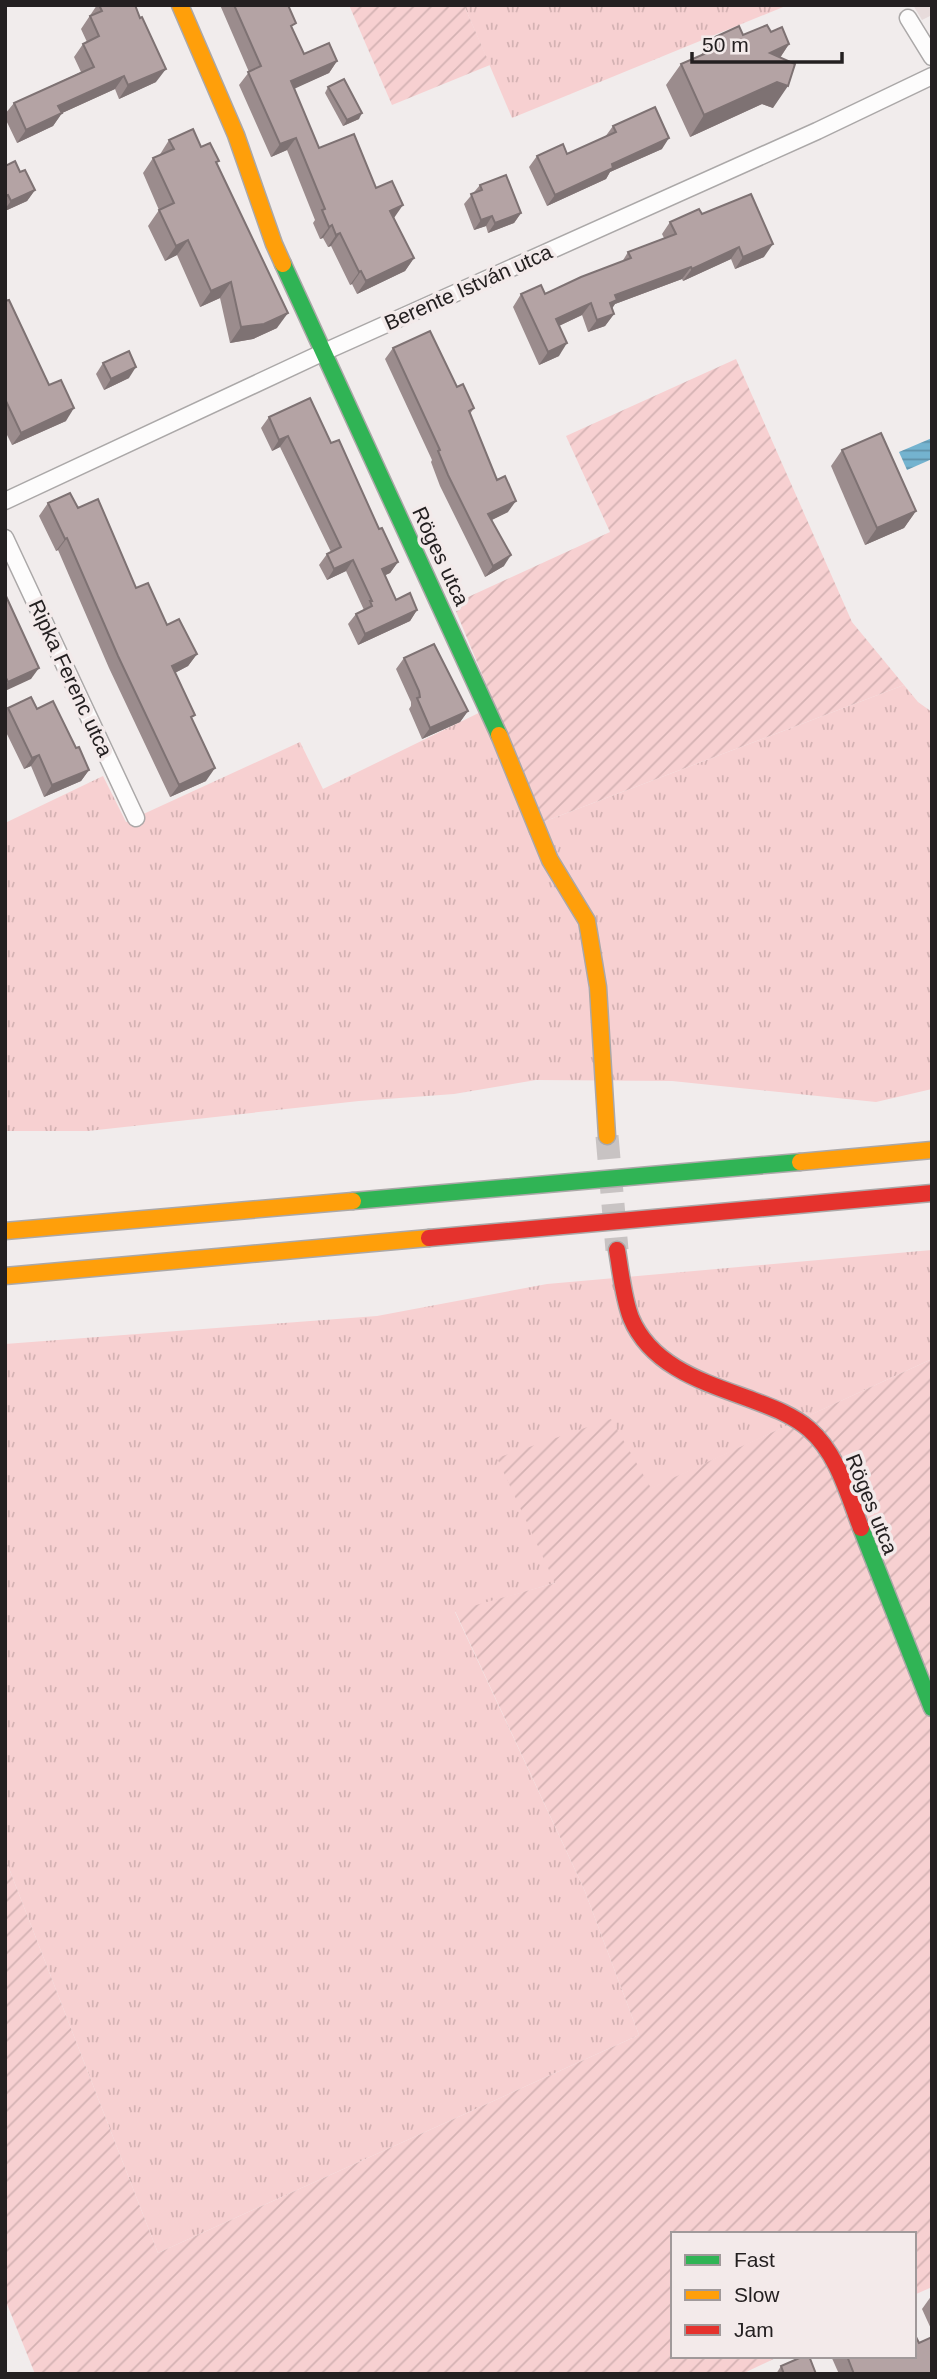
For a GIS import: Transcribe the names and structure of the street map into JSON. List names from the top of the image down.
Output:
{
  "streets": {
    "main road": ["Röges utca"],
    "street": ["Berente István utca", "Ripka Ferenc utca"]
  },
  "crossings": [
    ["Berente István utca", "Röges utca"]
  ],
  "legend": ["Fast", "Slow", "Jam"],
  "scale_bar": "50 m"
}
